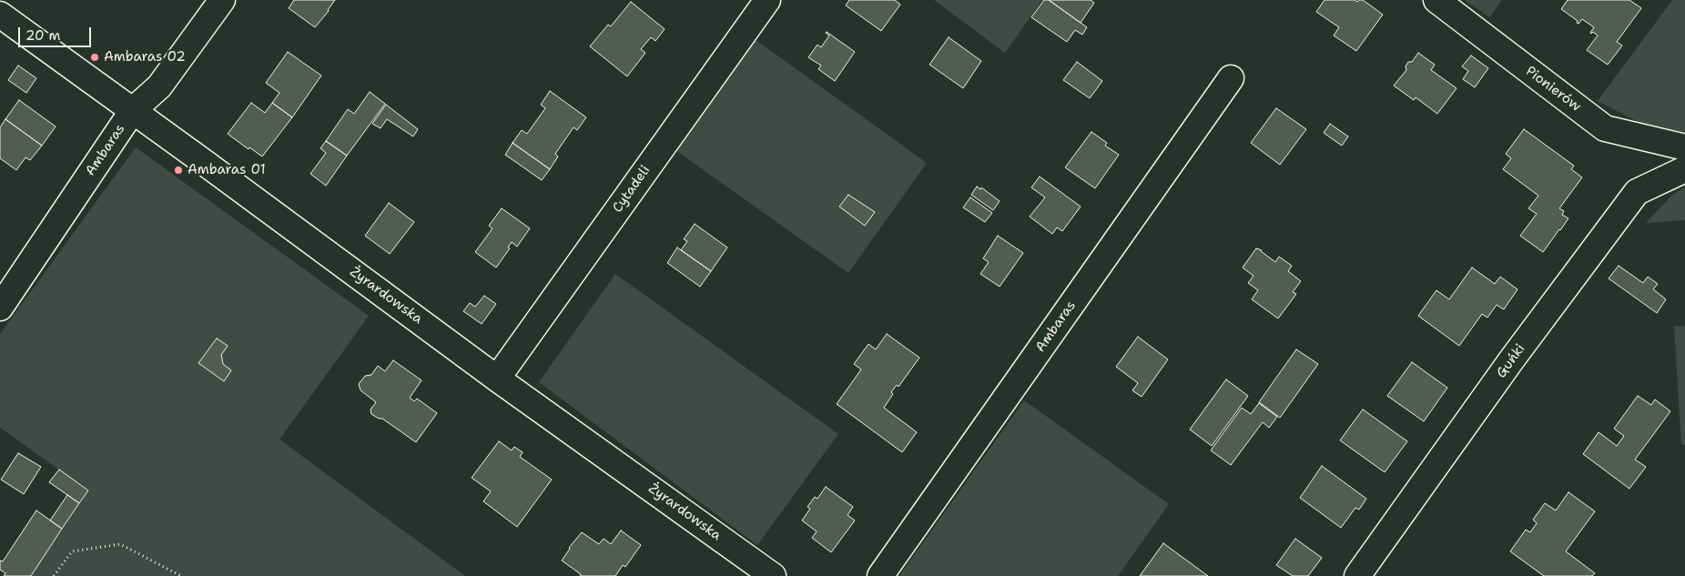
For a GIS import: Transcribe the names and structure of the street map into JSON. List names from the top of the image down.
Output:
{
  "streets": {
    "street": [
      "Pionierów",
      "Ambaras",
      "Cytadeli",
      "Żyrardowska",
      "Guńki"
    ]
  },
  "crossings": [
    ["Ambaras", "Żyrardowska"],
    ["Cytadeli", "Żyrardowska"]
  ],
  "places": ["Ambaras 02", "Ambaras 01"],
  "scale_bar": "20 m"
}
